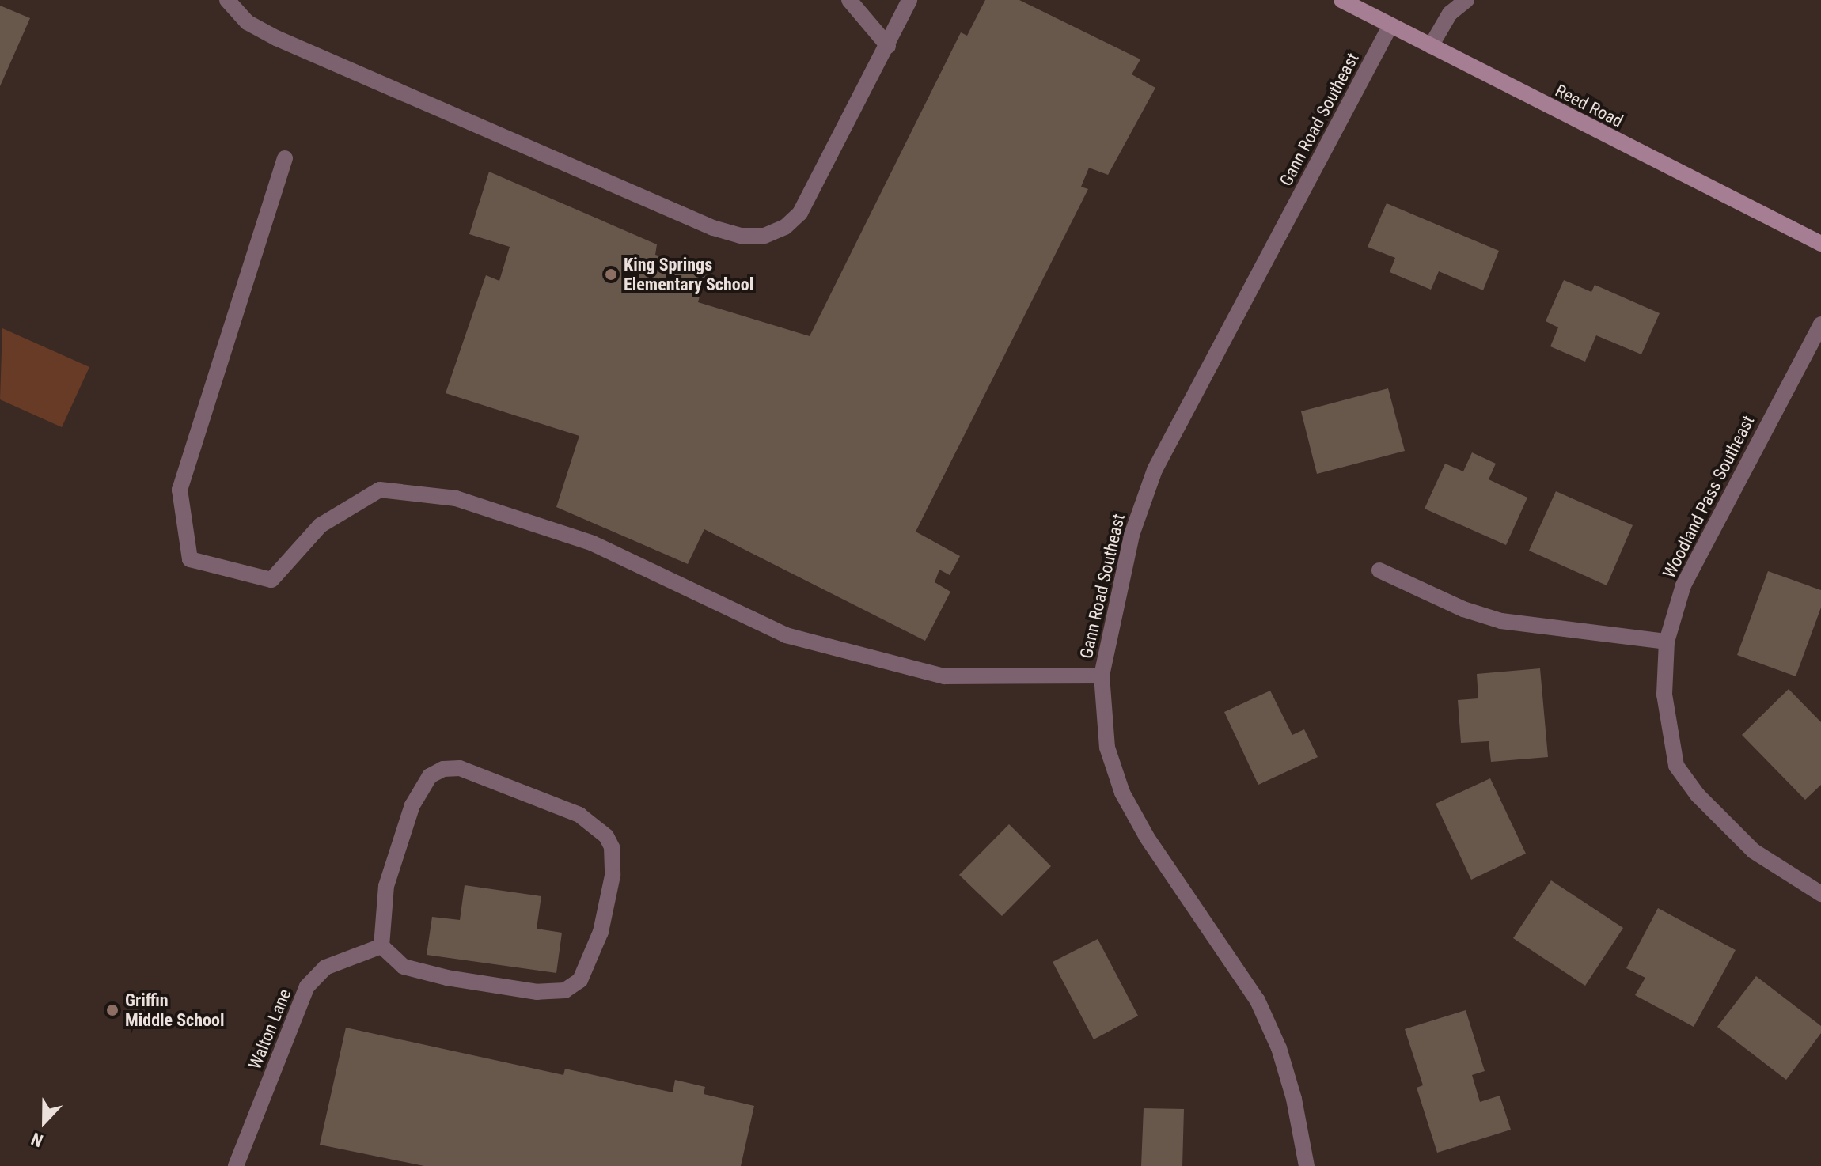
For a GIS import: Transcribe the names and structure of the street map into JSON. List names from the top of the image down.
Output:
{
  "streets": {
    "street": [
      "Reed Road",
      "Gann Road Southeast",
      "Woodland Pass Southeast",
      "Walton Lane"
    ]
  },
  "crossings": [
    ["Reed Road", "Gann Road Southeast"]
  ],
  "places": ["King Springs Elementary School", "Griffin Middle School"],
  "north": "bottom"
}
